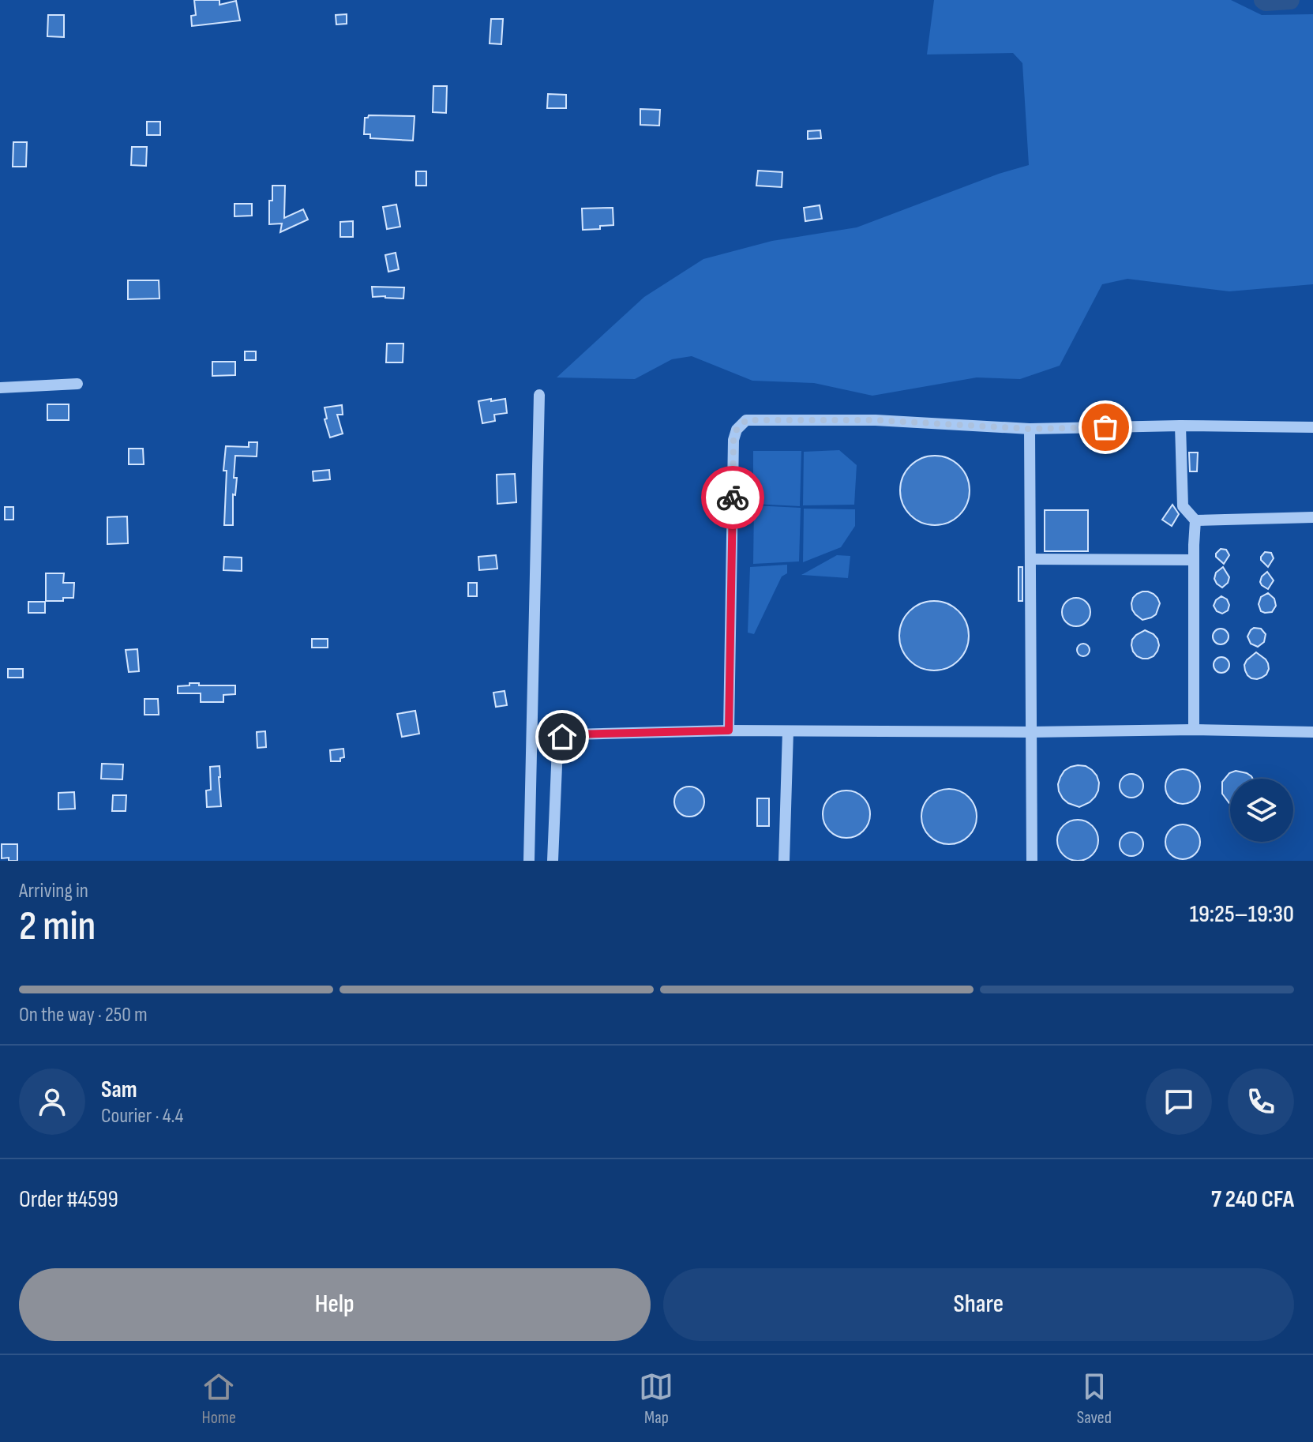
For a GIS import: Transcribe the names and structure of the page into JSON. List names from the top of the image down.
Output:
{
  "page": {
    "heading": ["2 min", "Arriving in", "19:25–19:30"],
    "panel": [
      "Sam",
      "Courier · 4.4",
      "Order #4599",
      "7 240 CFA"
    ],
    "bar": "On the way · 250 m",
    "buttons": ["Help", "Share"],
    "tabs": ["Home", "Map", "Saved"]
  }
}
